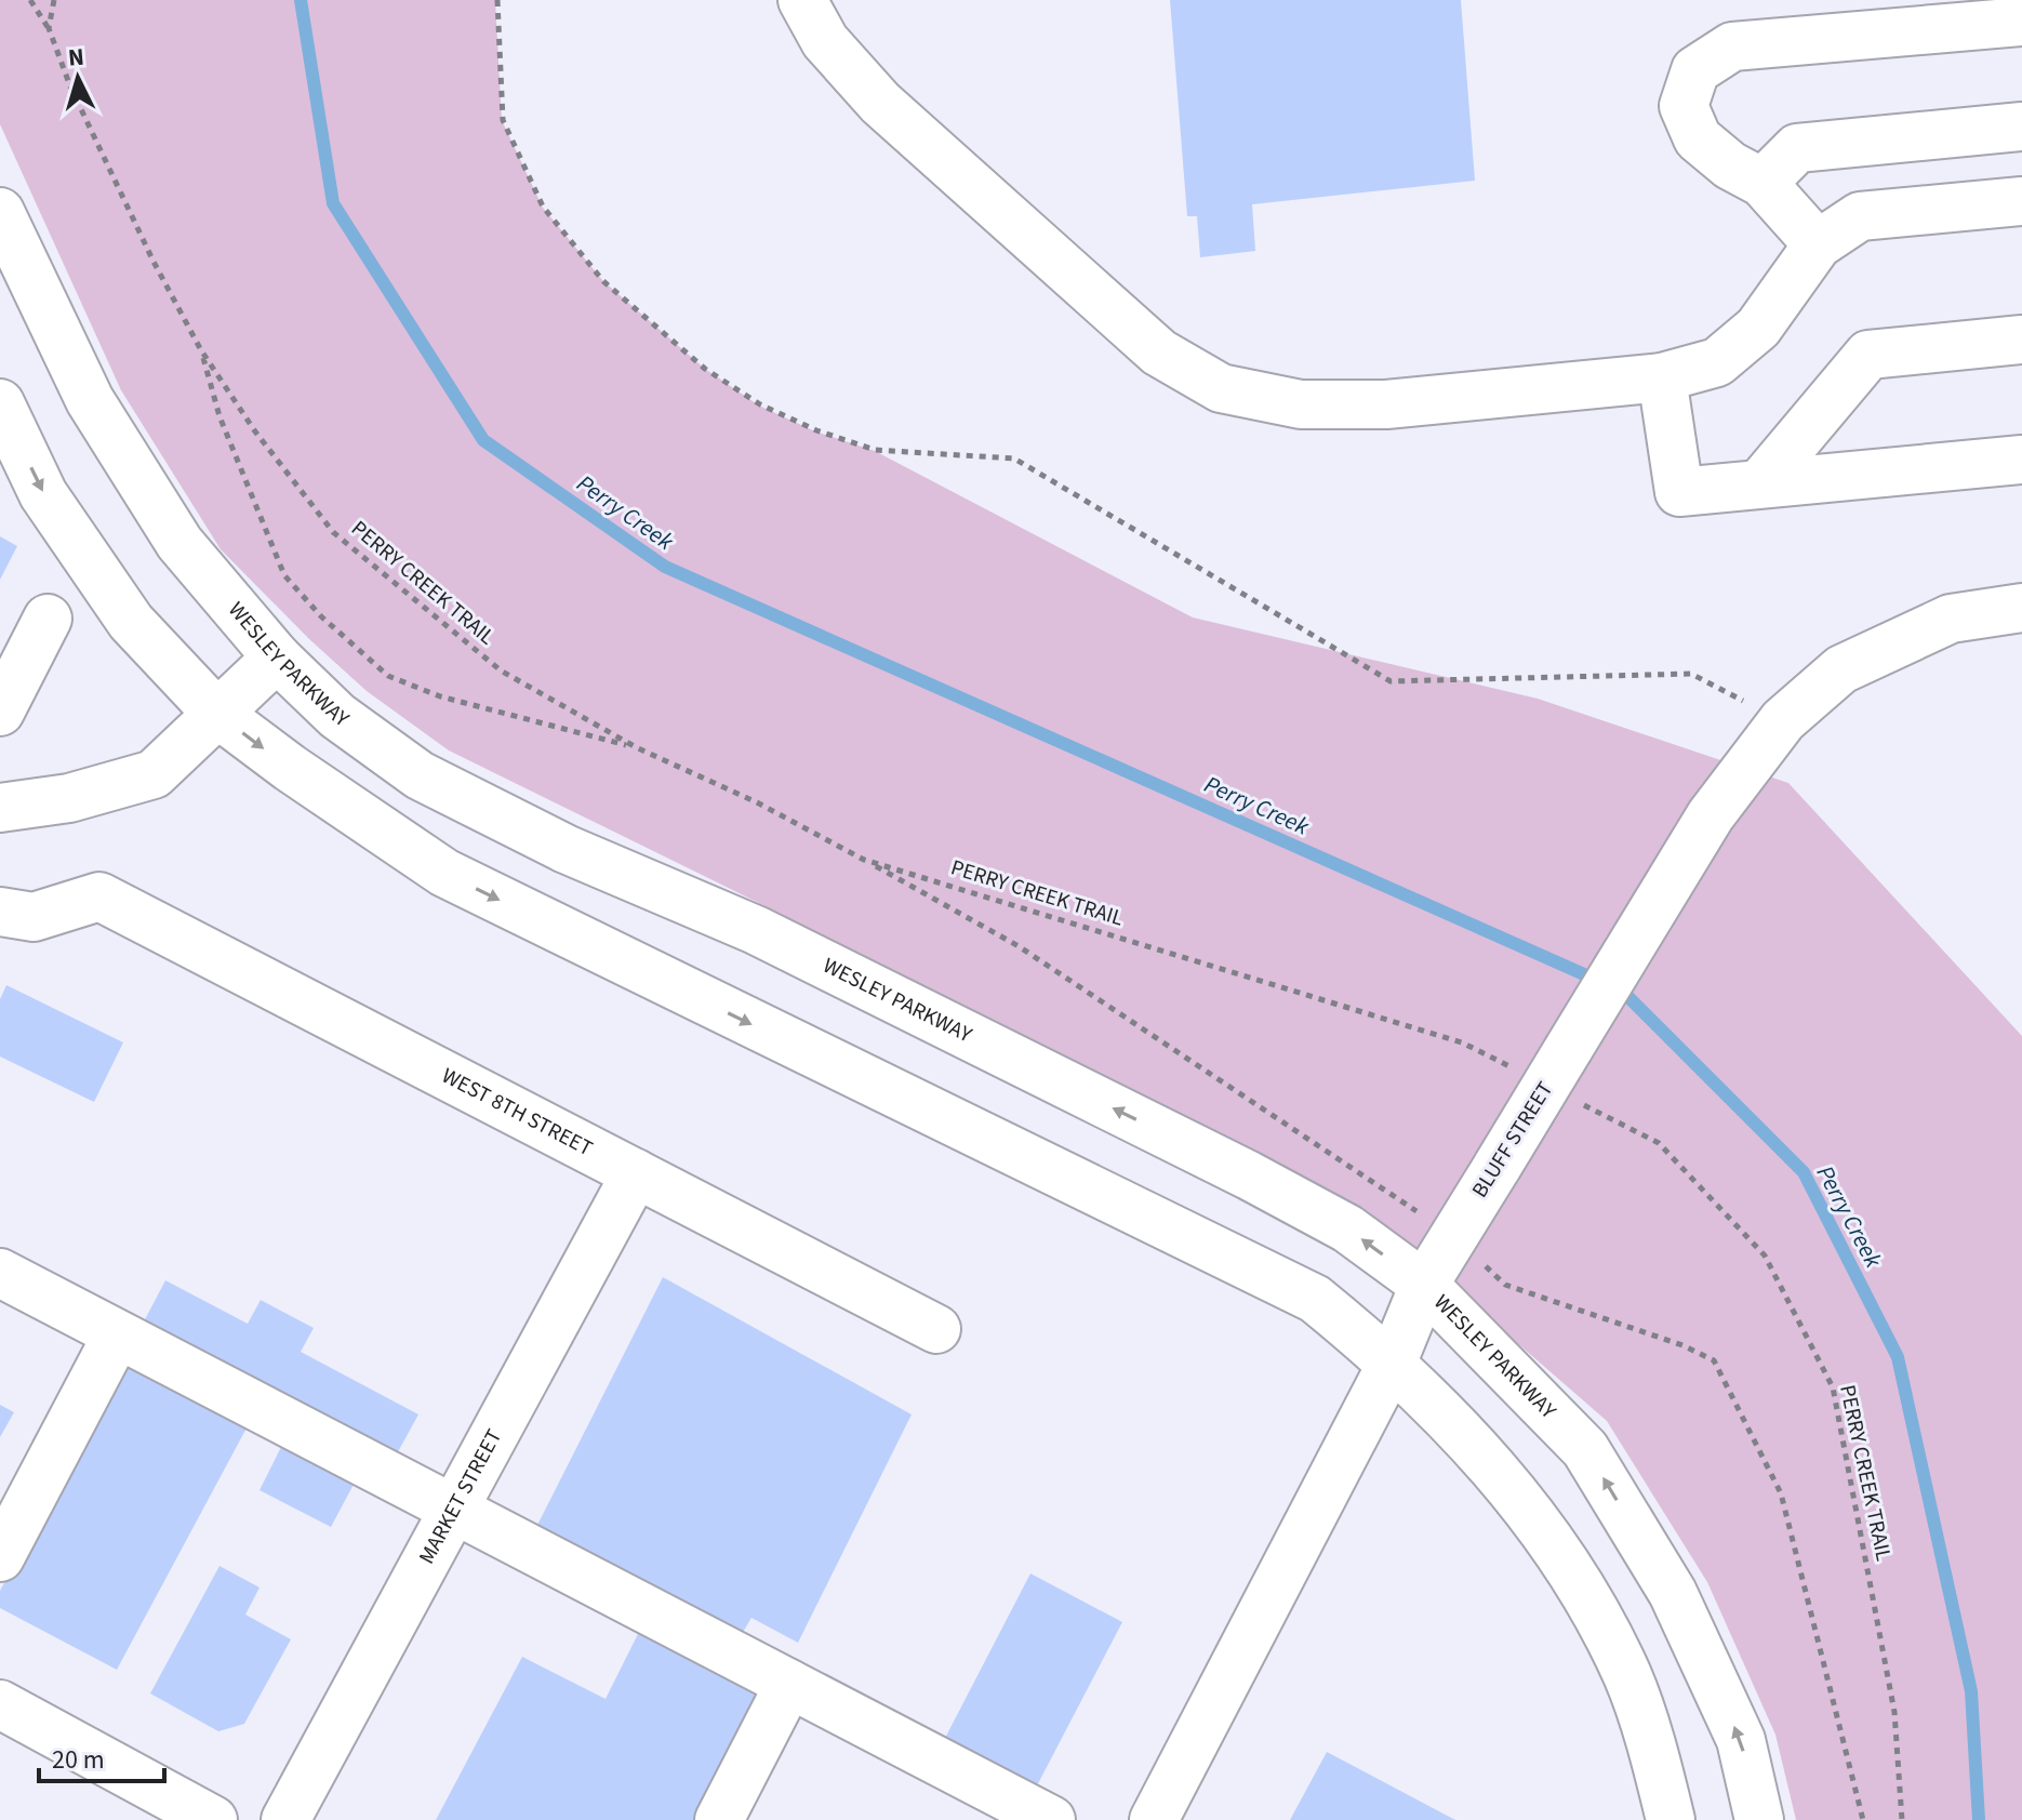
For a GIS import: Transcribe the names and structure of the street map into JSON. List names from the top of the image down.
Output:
{
  "streets": {
    "main road": [
      "WESLEY PARKWAY",
      "WEST 8TH STREET",
      "BLUFF STREET",
      "MARKET STREET"
    ],
    "path": ["PERRY CREEK TRAIL"]
  },
  "crossings": [
    ["WESLEY PARKWAY", "BLUFF STREET"],
    ["WEST 8TH STREET", "MARKET STREET"]
  ],
  "water": ["Perry Creek"],
  "scale_bar": "20 m",
  "north": "top"
}
